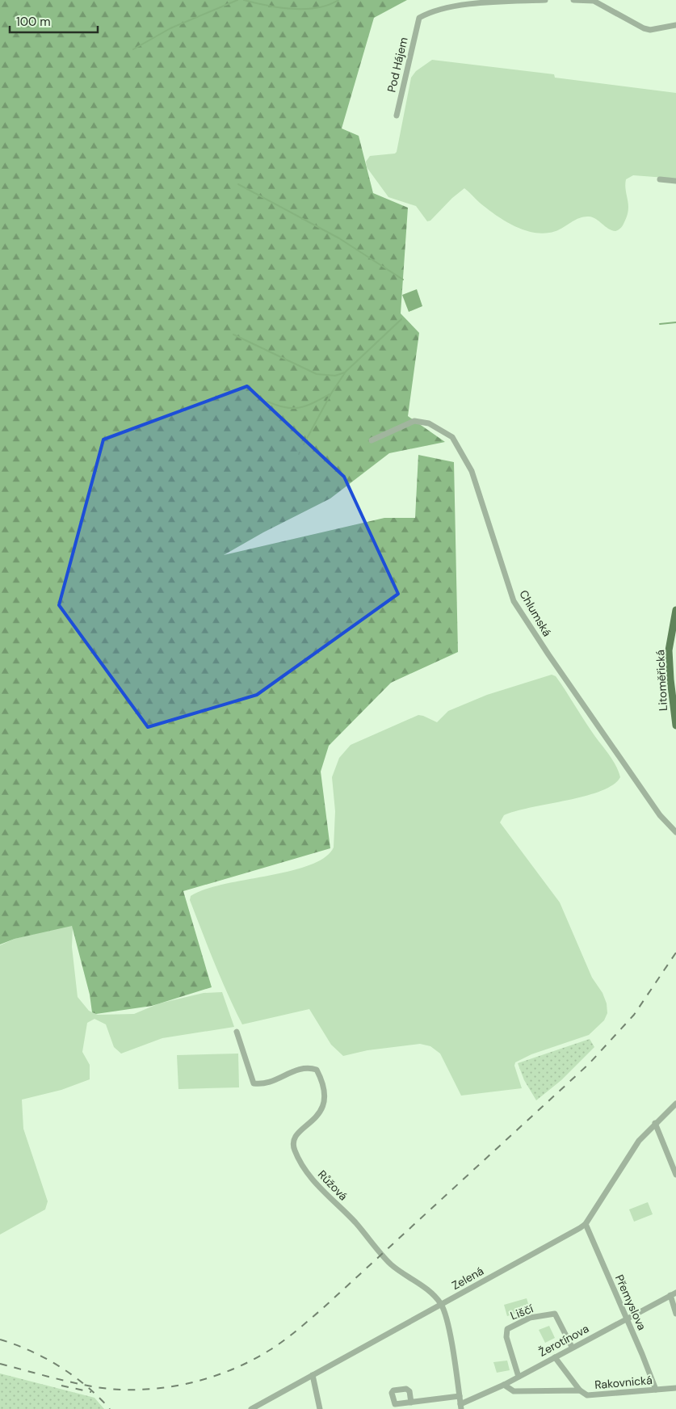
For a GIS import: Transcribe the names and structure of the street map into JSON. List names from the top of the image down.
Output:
{
  "streets": {
    "main road": ["Litoměřická"],
    "street": [
      "Pod Hájem",
      "Chlumská",
      "Růžová",
      "Zelená",
      "Přemyslova",
      "Liščí",
      "Žerotínova",
      "Rakovnická"
    ]
  },
  "crossings": [
    ["Růžová", "Zelená"],
    ["Růžová", "Žerotínova"],
    ["Zelená", "Přemyslova"],
    ["Přemyslova", "Žerotínova"],
    ["Přemyslova", "Rakovnická"],
    ["Liščí", "Žerotínova"],
    ["Žerotínova", "Rakovnická"]
  ],
  "scale_bar": "100 m"
}
